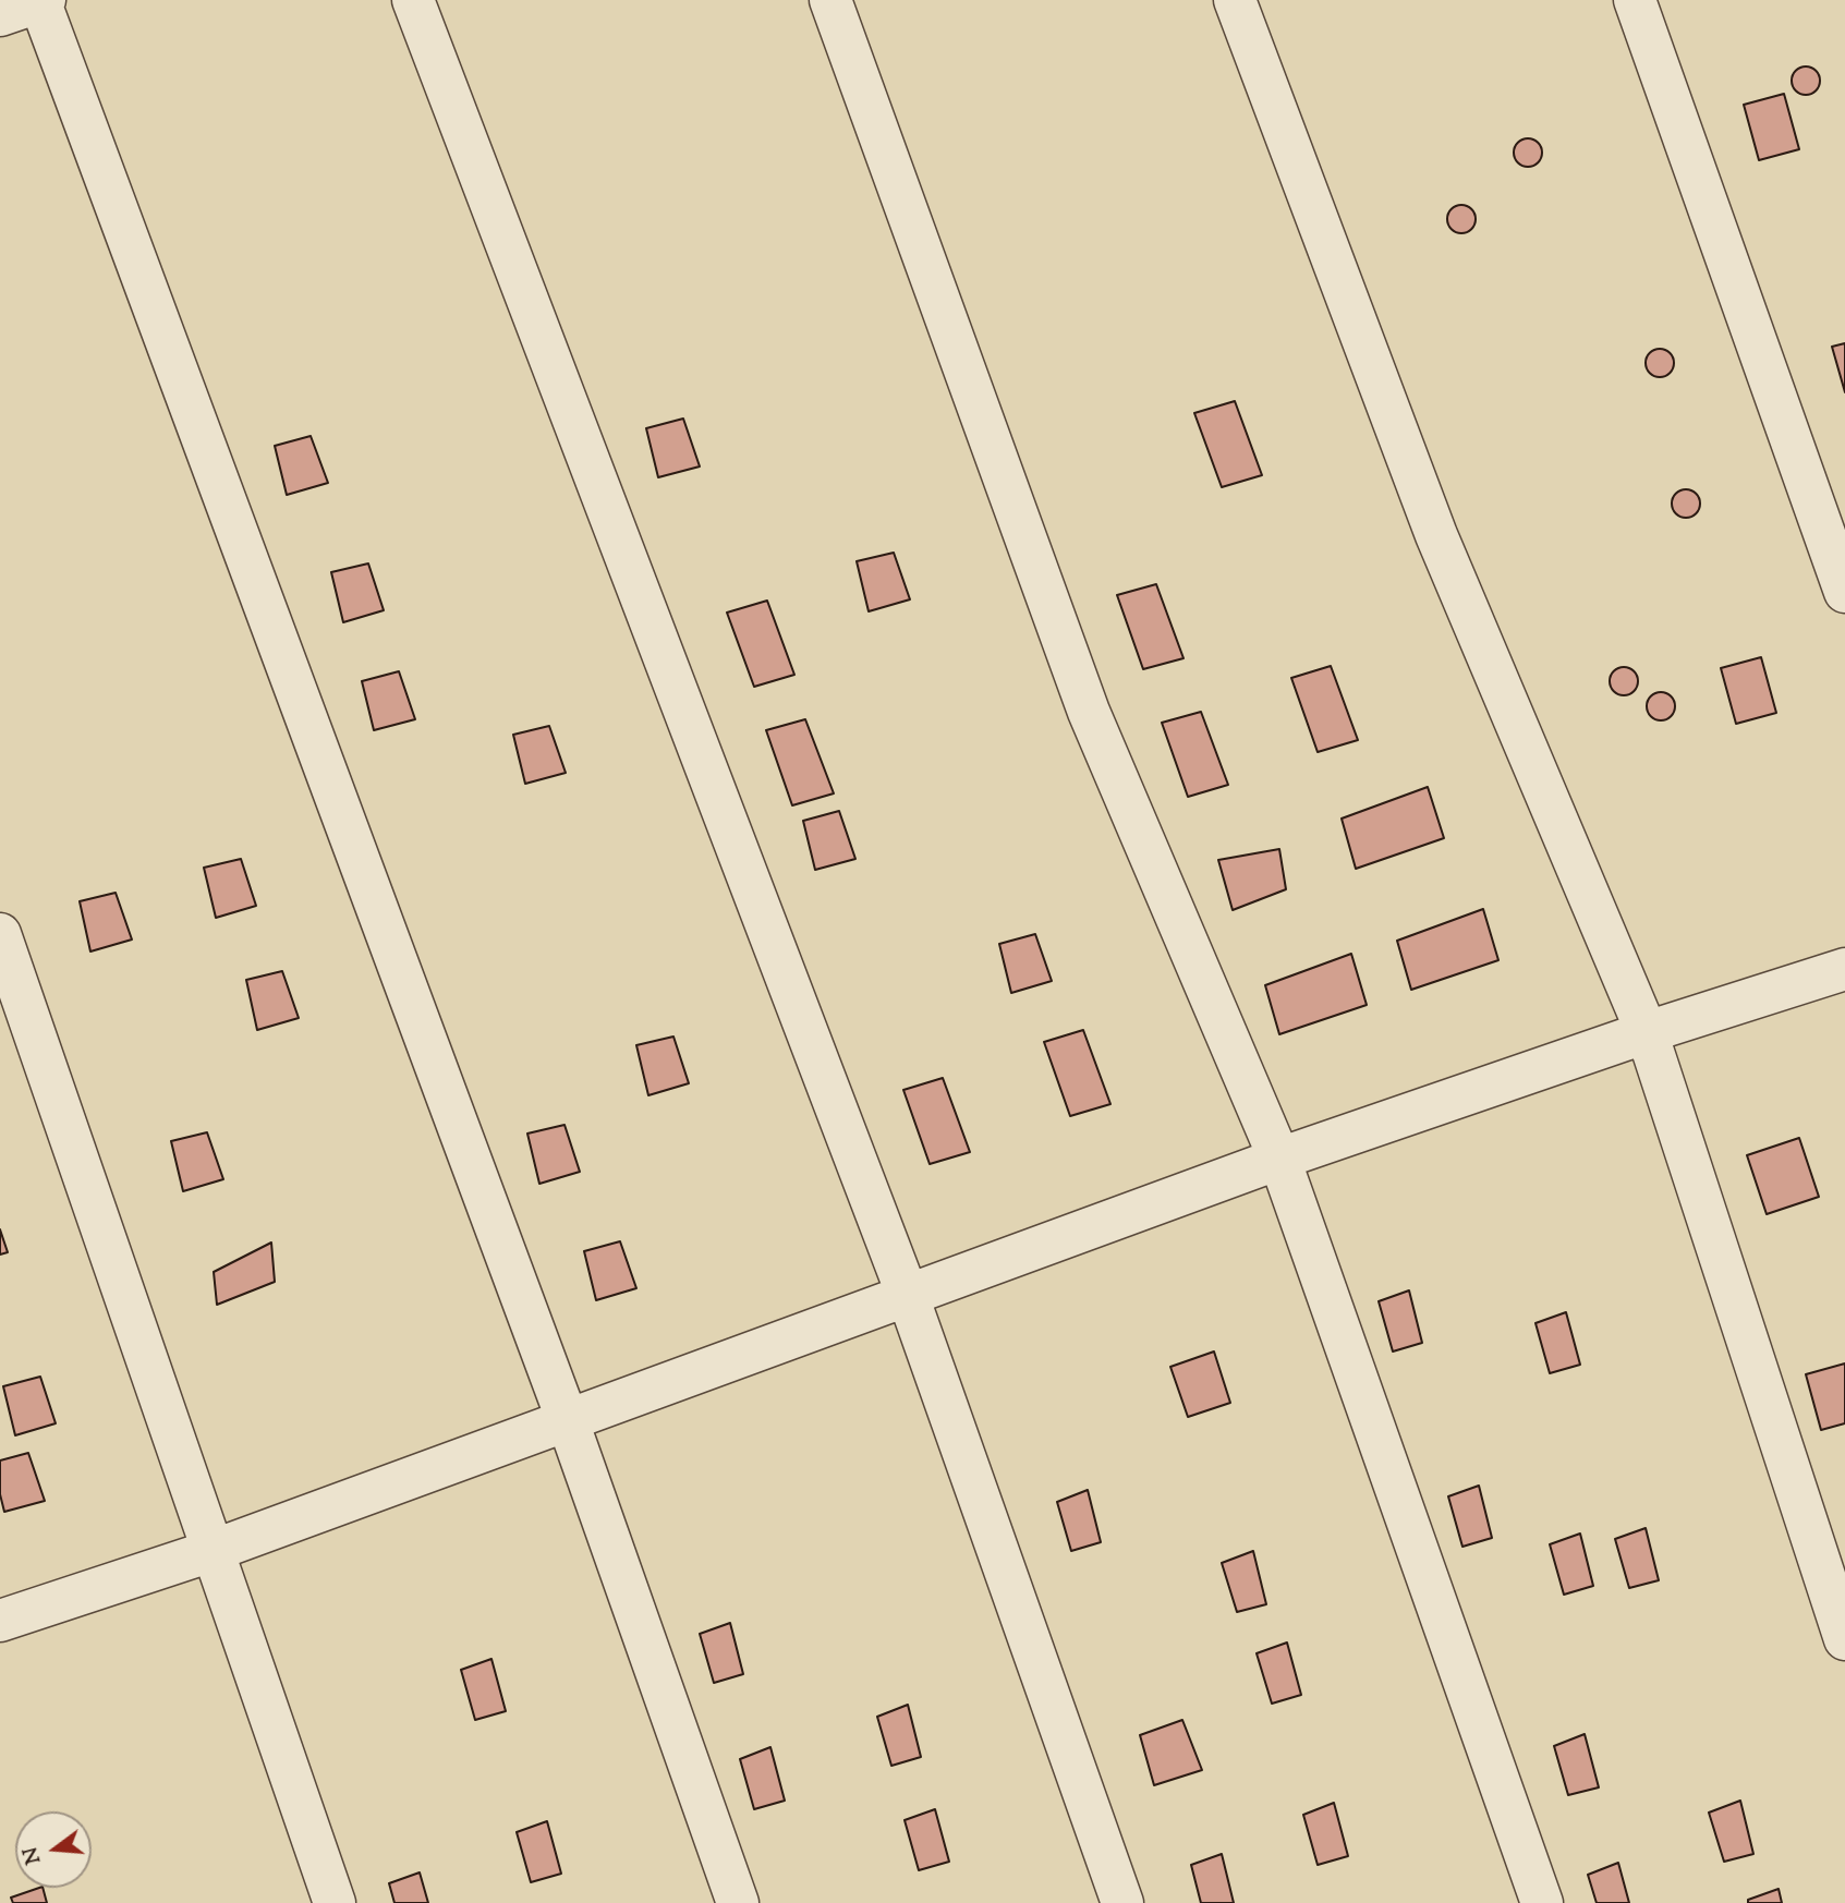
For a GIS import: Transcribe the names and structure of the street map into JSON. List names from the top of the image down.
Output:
{
  "north": "left"
}
